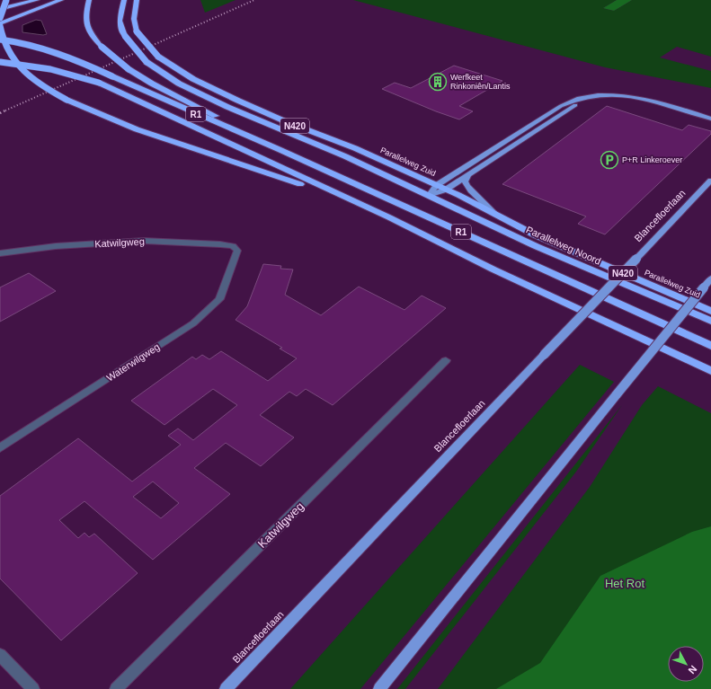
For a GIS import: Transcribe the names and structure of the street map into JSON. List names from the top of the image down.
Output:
{
  "streets": {
    "highway": [
      "R1",
      "N420",
      "Parallelweg Zuid",
      "Parallelweg Noord"
    ],
    "main road": ["Blancefloerlaan"],
    "street": ["Katwilgweg", "Waterwilgweg"]
  },
  "crossings": [
    ["N420", "Parallelweg Noord"],
    ["Katwilgweg", "Waterwilgweg"]
  ],
  "parks": ["Het Rot"],
  "places": {
    "building": ["Werfkeet Rinkoniên/Lantis"],
    "parking": ["P+R Linkeroever"]
  },
  "north": "bottom right"
}
